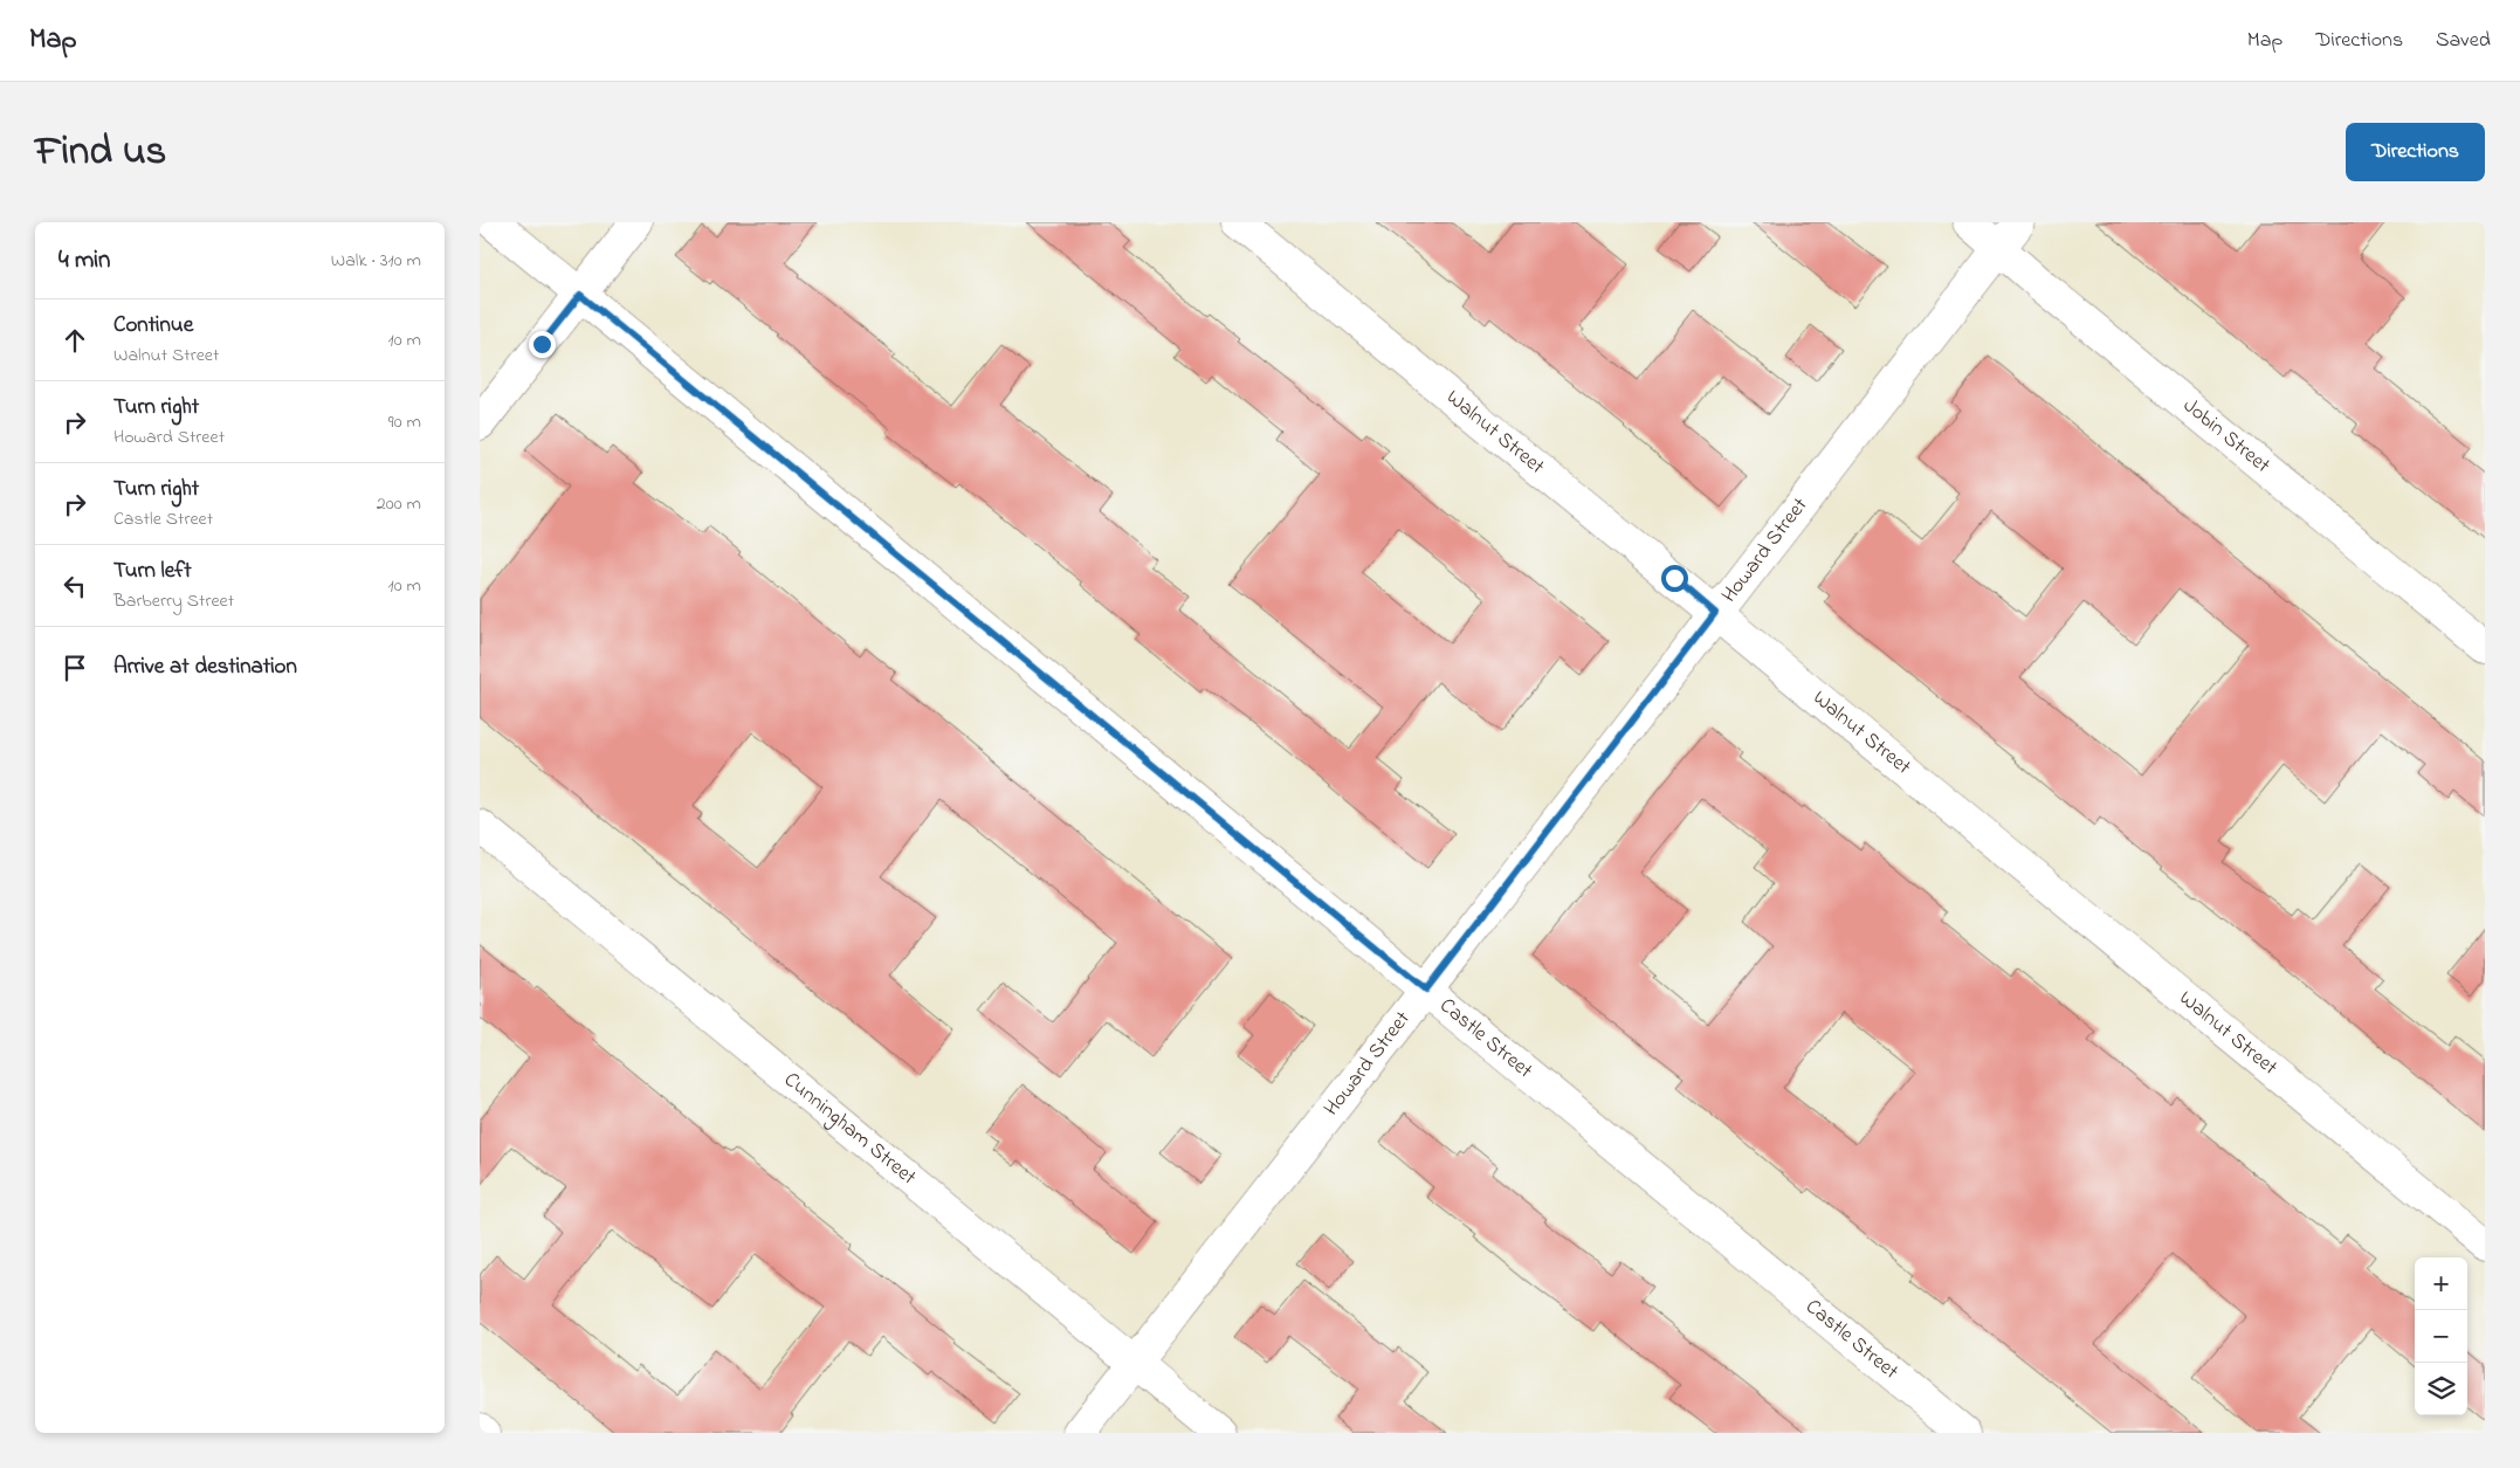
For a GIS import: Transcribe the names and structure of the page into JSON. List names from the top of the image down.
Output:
{
  "streets": {
    "street": [
      "Walnut Street",
      "Jobin Street",
      "Howard Street",
      "Castle Street",
      "Cunningham Street"
    ]
  },
  "crossings": [
    ["Walnut Street", "Howard Street"],
    ["Jobin Street", "Howard Street"],
    ["Howard Street", "Castle Street"],
    ["Howard Street", "Cunningham Street"]
  ],
  "page": {
    "header": "Map",
    "nav": ["Map", "Directions", "Saved"],
    "title": "Find us",
    "buttons": "Directions",
    "heading": ["4 min", "Walk · 310 m"],
    "list": [
      ["Continue", "Walnut Street", "10 m"],
      ["Turn right", "Howard Street", "90 m"],
      ["Turn right", "Castle Street", "200 m"],
      ["Turn left", "Barberry Street", "10 m"],
      "Arrive at destination"
    ],
    "map_buttons": ["+", "−"]
  }
}
